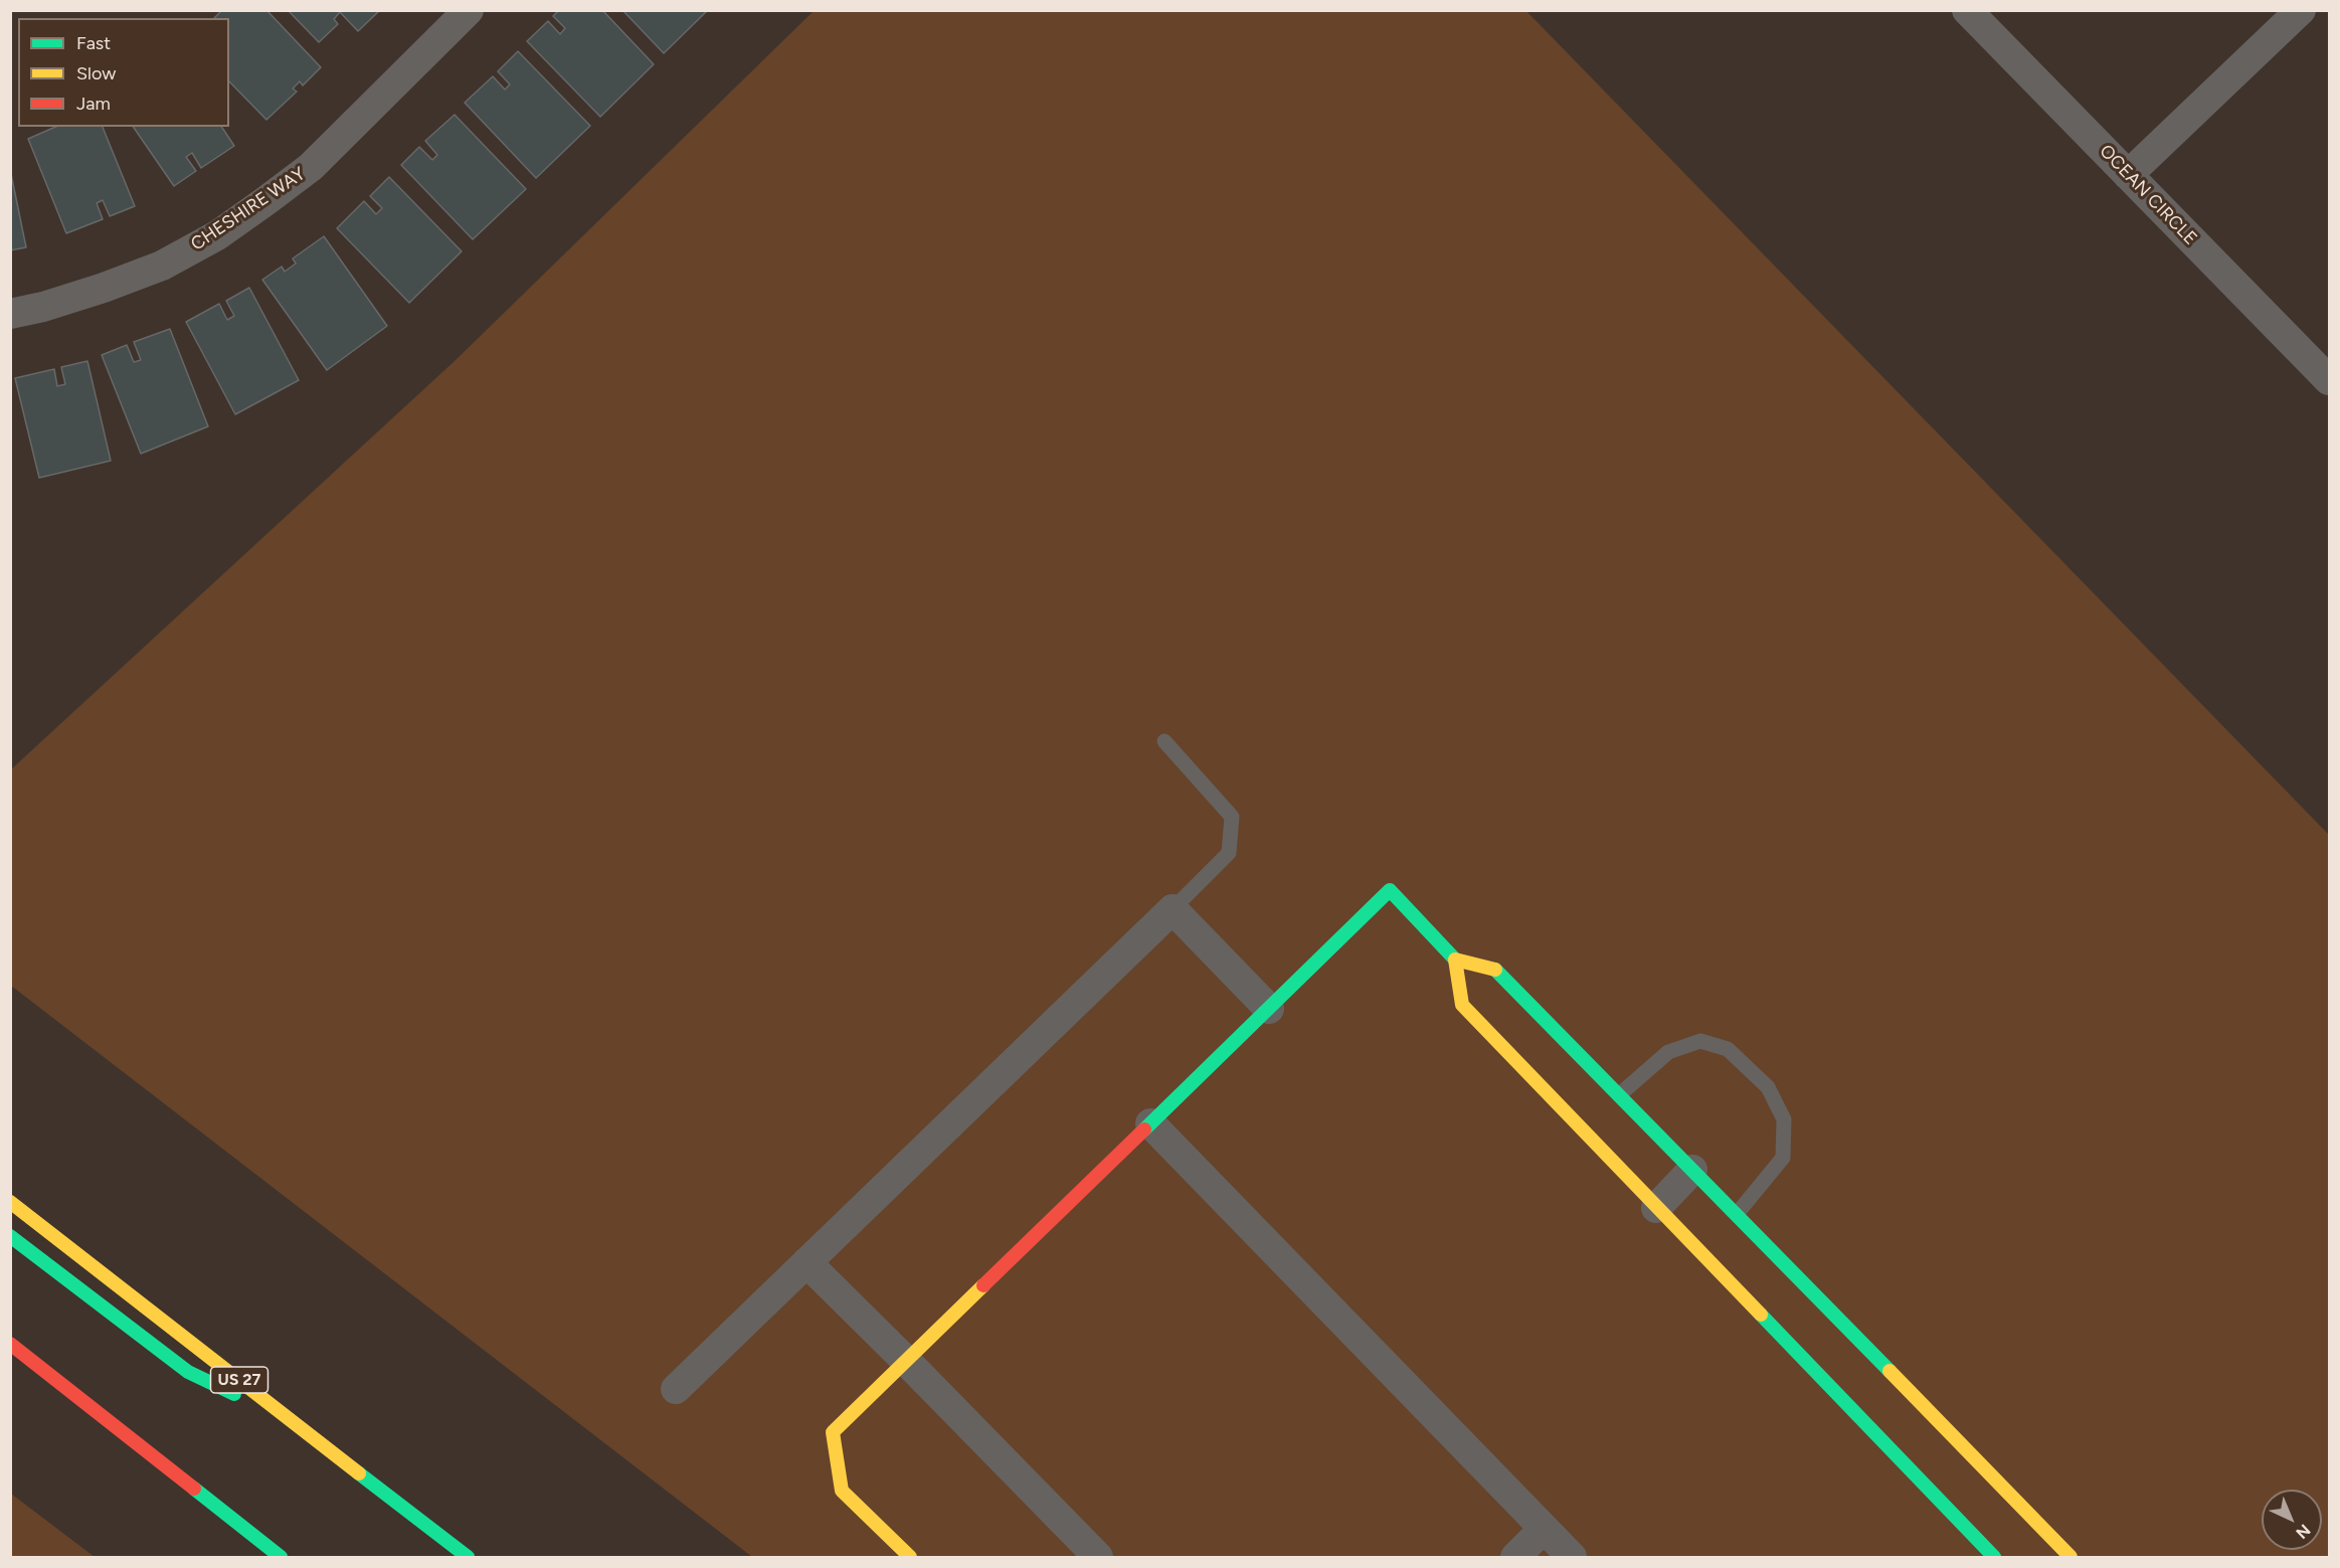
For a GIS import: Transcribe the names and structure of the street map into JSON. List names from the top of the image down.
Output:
{
  "streets": {
    "main road": ["US 27"],
    "street": ["OCEAN CIRCLE", "CHESHIRE WAY"]
  },
  "legend": ["Fast", "Slow", "Jam"],
  "north": "bottom right"
}
